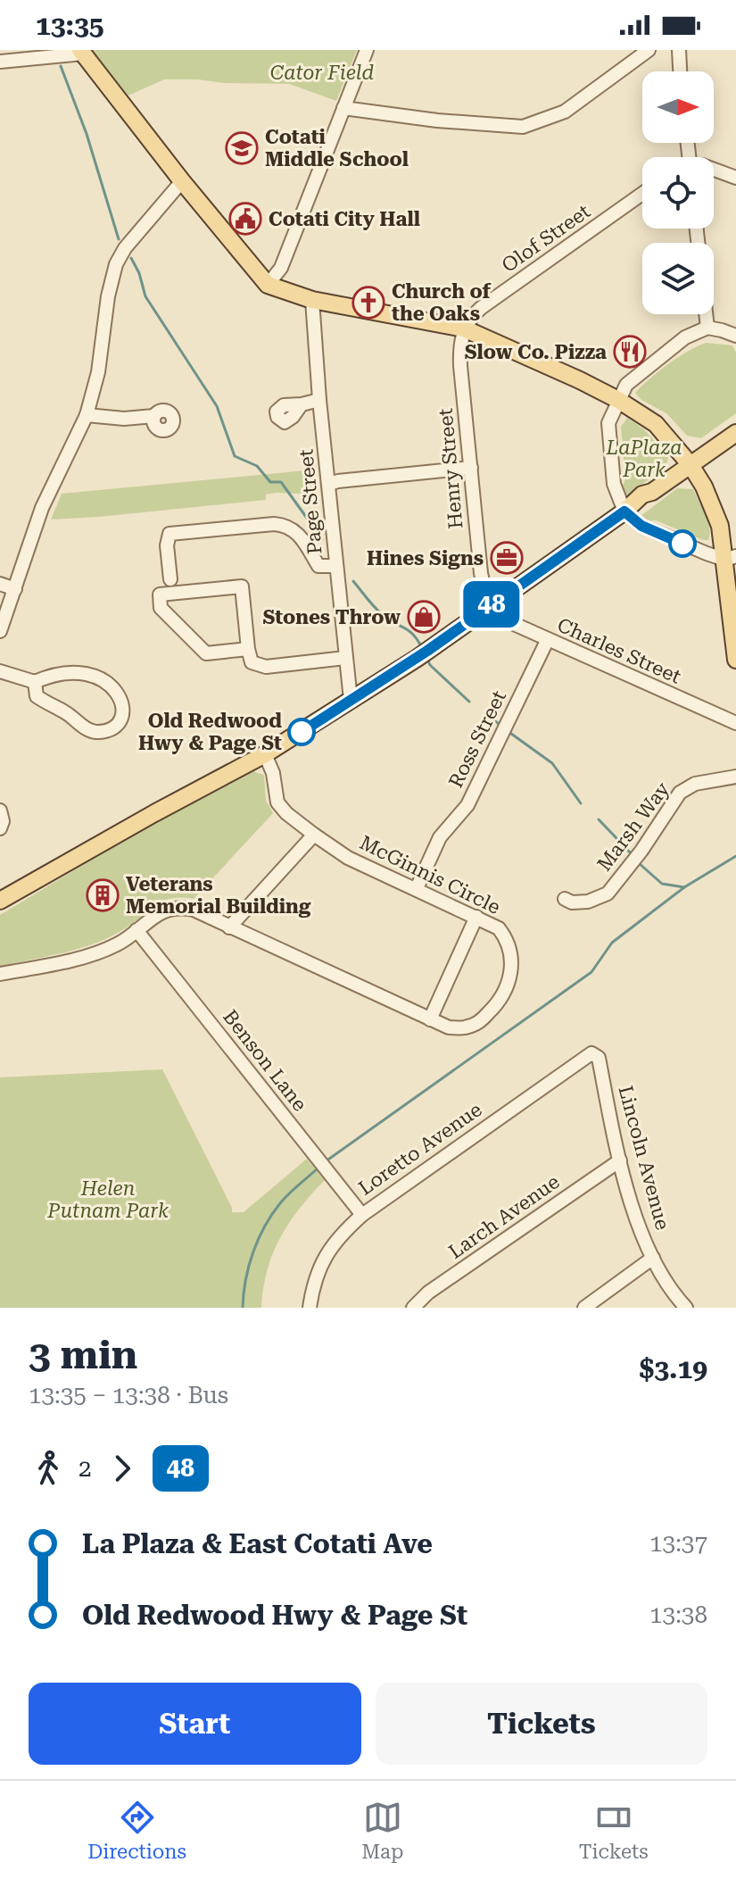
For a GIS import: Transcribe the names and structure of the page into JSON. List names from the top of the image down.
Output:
{
  "streets": {
    "street": [
      "Olof Street",
      "Henry Street",
      "Page Street",
      "Charles Street",
      "Ross Street",
      "Marsh Way",
      "McGinnis Circle",
      "Benson Lane",
      "Loretto Avenue",
      "Lincoln Avenue",
      "Larch Avenue"
    ]
  },
  "crossings": [
    ["Olof Street", "Henry Street"],
    ["Henry Street", "Charles Street"],
    ["Charles Street", "Ross Street"],
    ["Ross Street", "McGinnis Circle"],
    ["McGinnis Circle", "Benson Lane"],
    ["Benson Lane", "Loretto Avenue"],
    ["Loretto Avenue", "Lincoln Avenue"],
    ["Lincoln Avenue", "Larch Avenue"]
  ],
  "parks": ["Cator Field", "LaPlaza Park", "Helen Putnam Park"],
  "places": {
    "school or university": ["Cotati Middle School"],
    "public building": ["Cotati City Hall"],
    "church": ["Church of the Oaks"],
    "restaurant": ["Slow Co. Pizza"],
    "office": ["Hines Signs"],
    "shop": ["Stones Throw"],
    "other": ["Old Redwood Hwy & Page St"],
    "building": ["Veterans Memorial Building"]
  },
  "lines": ["bus line 48"],
  "north": "right",
  "page": {
    "status": "13:35",
    "on_map": "48",
    "heading": ["3 min", "13:35 – 13:38 · Bus", "$3.19"],
    "legs": ["2", "48"],
    "list": [
      {
        "name": "La Plaza & East Cotati Ave",
        "value": "13:37"
      },
      {
        "name": "Old Redwood Hwy & Page St",
        "value": "13:38"
      }
    ],
    "buttons": ["Start", "Tickets"],
    "tabs": ["Directions", "Map", "Tickets"]
  }
}
